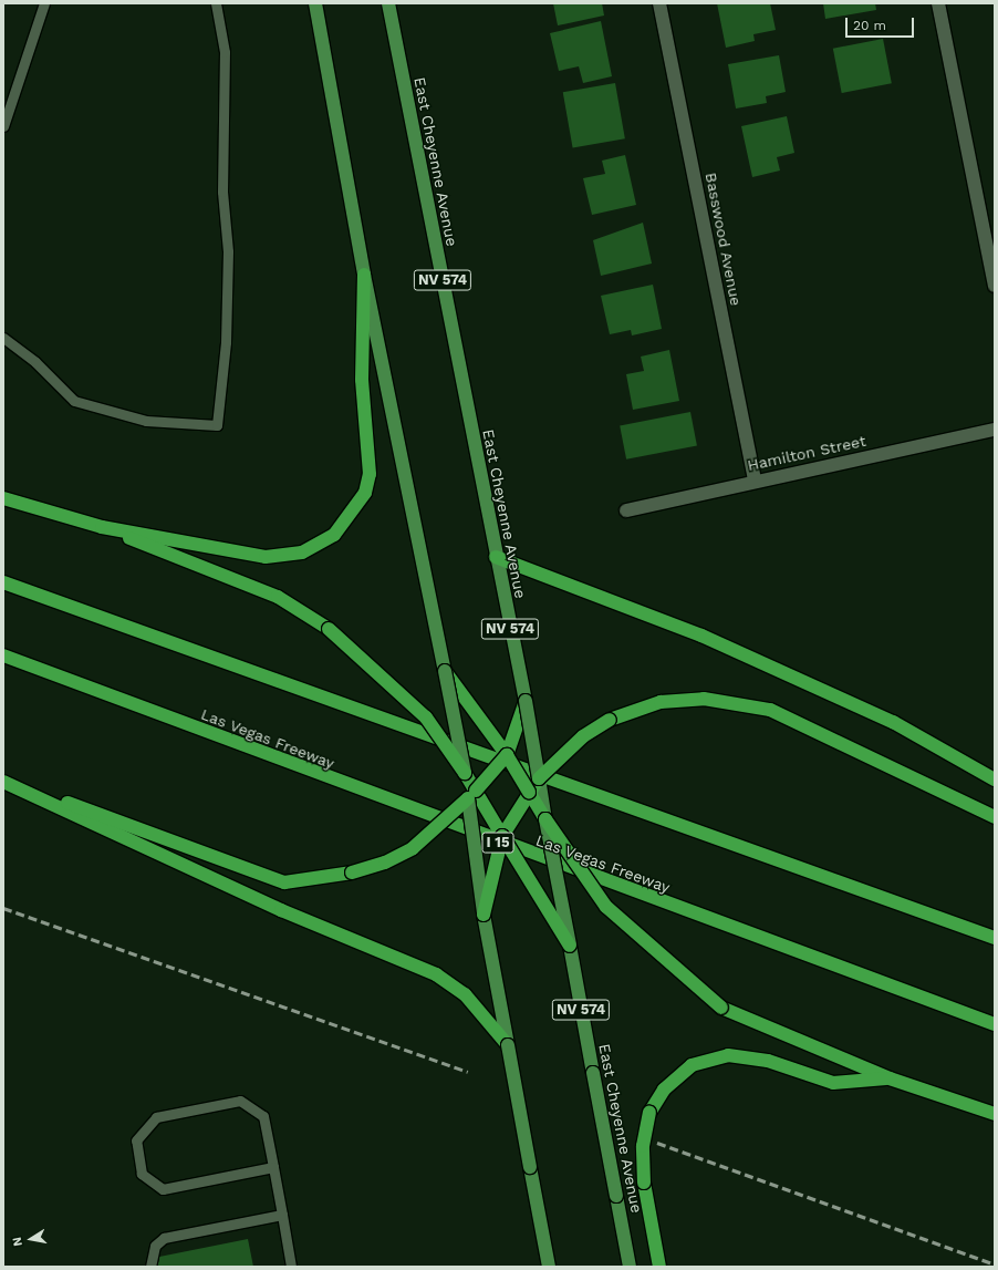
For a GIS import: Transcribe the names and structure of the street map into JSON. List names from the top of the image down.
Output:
{
  "streets": {
    "highway": ["Las Vegas Freeway", "I 15"],
    "main road": ["East Cheyenne Avenue", "NV 574"],
    "street": ["Basswood Avenue", "Hamilton Street"]
  },
  "crossings": [
    ["Basswood Avenue", "Hamilton Street"]
  ],
  "scale_bar": "20 m",
  "north": "left"
}
